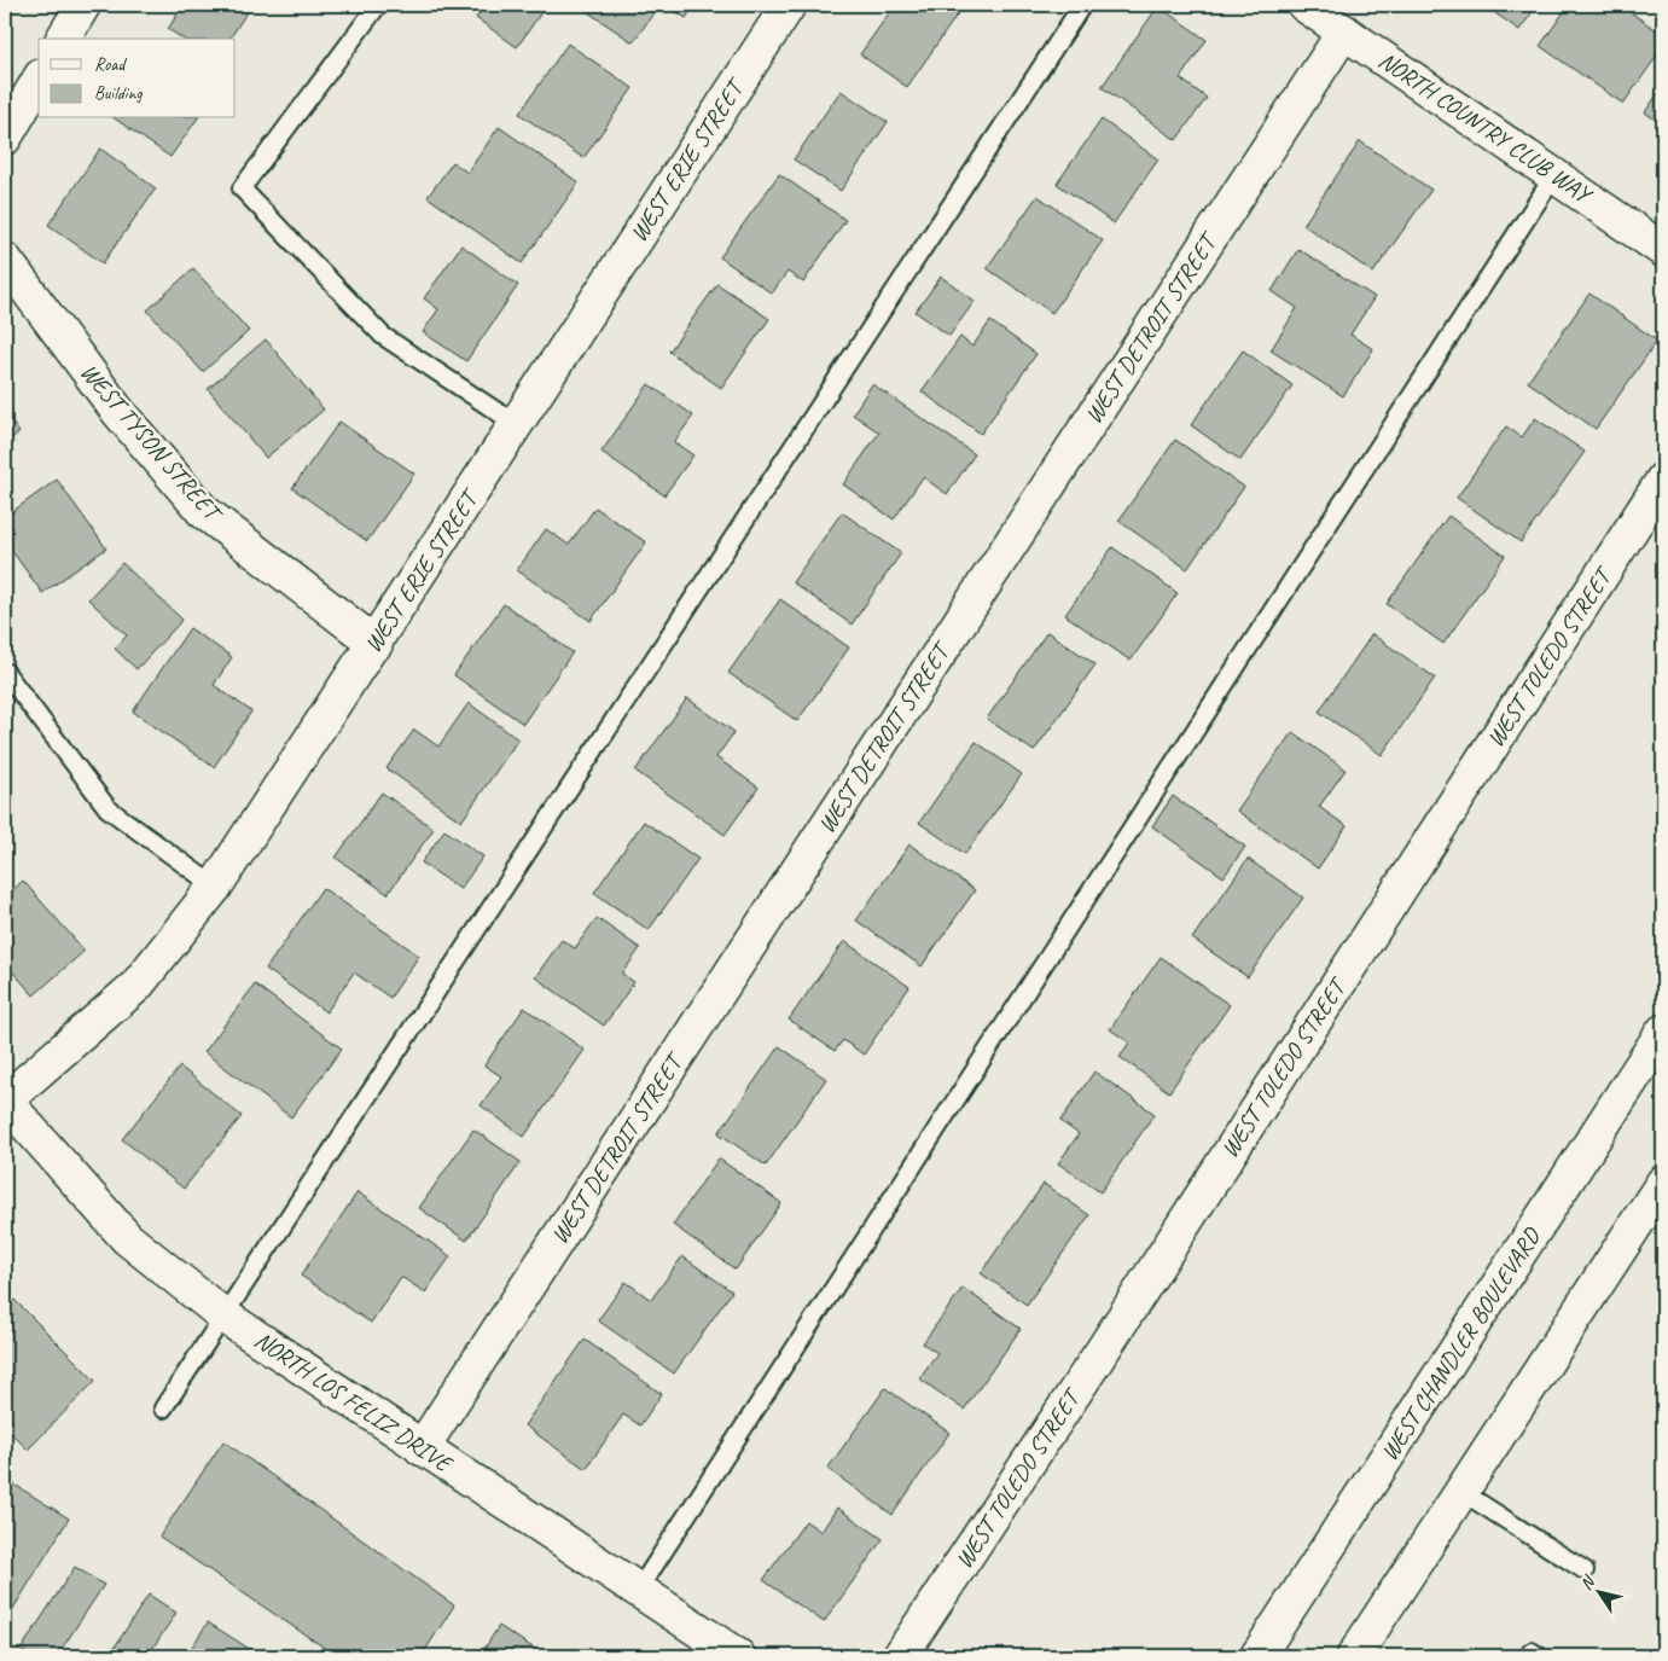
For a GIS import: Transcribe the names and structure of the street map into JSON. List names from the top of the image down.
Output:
{
  "streets": {
    "street": [
      "NORTH COUNTRY CLUB WAY",
      "WEST ERIE STREET",
      "WEST DETROIT STREET",
      "WEST TYSON STREET",
      "WEST TOLEDO STREET",
      "WEST CHANDLER BOULEVARD",
      "NORTH LOS FELIZ DRIVE"
    ]
  },
  "crossings": [
    ["NORTH COUNTRY CLUB WAY", "WEST DETROIT STREET"],
    ["WEST ERIE STREET", "WEST TYSON STREET"],
    ["WEST ERIE STREET", "NORTH LOS FELIZ DRIVE"],
    ["WEST DETROIT STREET", "NORTH LOS FELIZ DRIVE"]
  ],
  "legend": ["Road", "Building"],
  "north": "top left"
}
